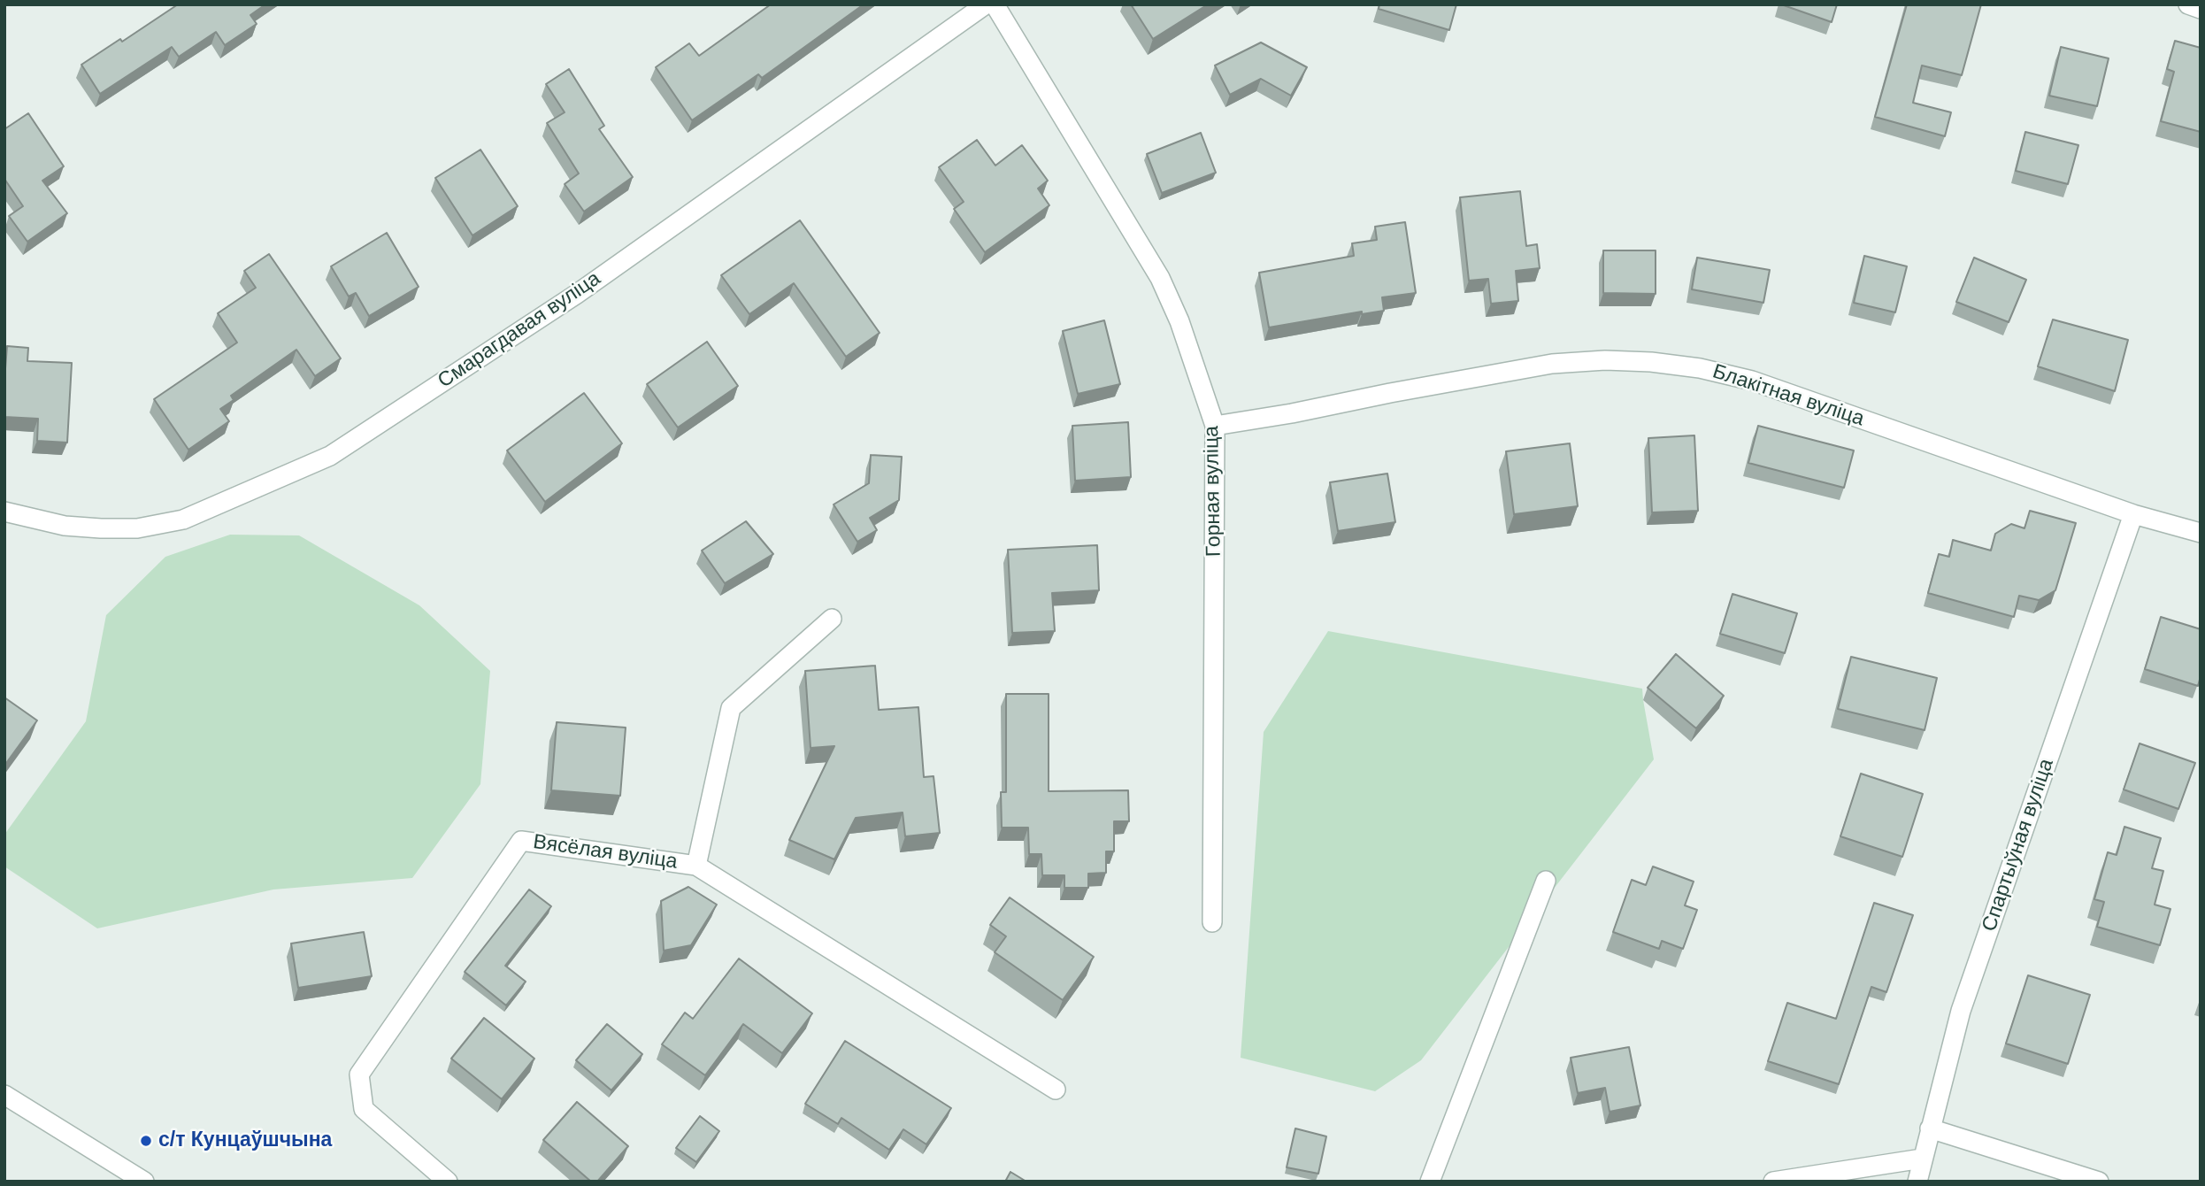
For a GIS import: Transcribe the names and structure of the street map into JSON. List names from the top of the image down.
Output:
{
  "streets": {
    "street": [
      "Смарагдавая вуліца",
      "Блакітная вуліца",
      "Горная вуліца",
      "Спартыўная вуліца",
      "Вясёлая вуліца"
    ]
  },
  "crossings": [
    ["Блакітная вуліца", "Горная вуліца"],
    ["Блакітная вуліца", "Спартыўная вуліца"]
  ],
  "places": ["с/т Кунцаўшчына"]
}
